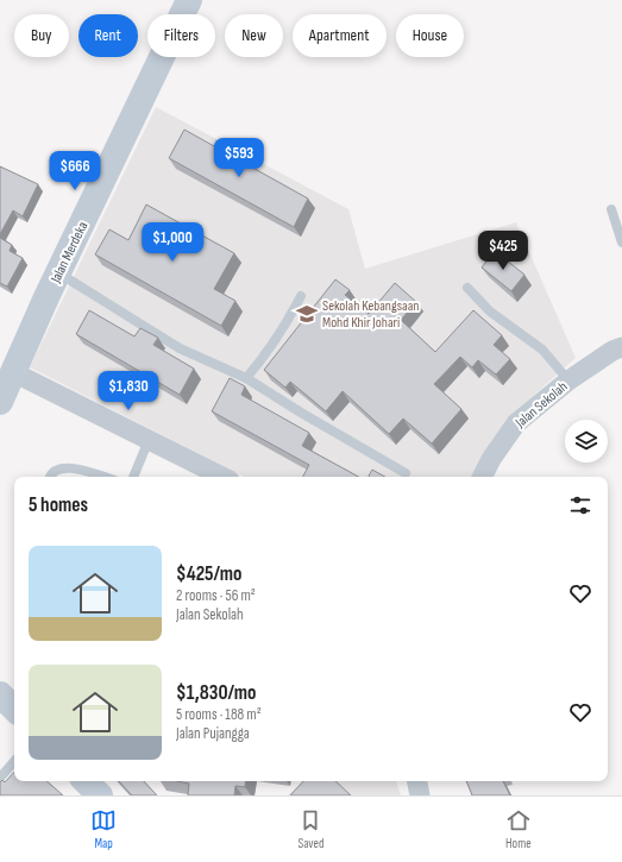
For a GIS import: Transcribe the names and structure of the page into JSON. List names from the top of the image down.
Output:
{
  "streets": {
    "street": ["Jalan Merdeka", "Jalan Sekolah"]
  },
  "places": {
    "school or university": ["Sekolah Kebangsaan Mohd Khir Johari"]
  },
  "page": {
    "chip": [
      "Buy",
      "Rent",
      "Filters",
      "New",
      "Apartment",
      "House"
    ],
    "price": [
      "$593",
      "$666",
      "$1,000",
      "$425",
      "$1,830"
    ],
    "heading": "5 homes",
    "list": [
      {
        "name": "$425/mo",
        "note": "2 rooms · 56 m² · Jalan Sekolah"
      },
      {
        "name": "$1,830/mo",
        "note": "5 rooms · 188 m² · Jalan Pujangga"
      }
    ],
    "tabs": ["Map", "Saved", "Home"]
  }
}
